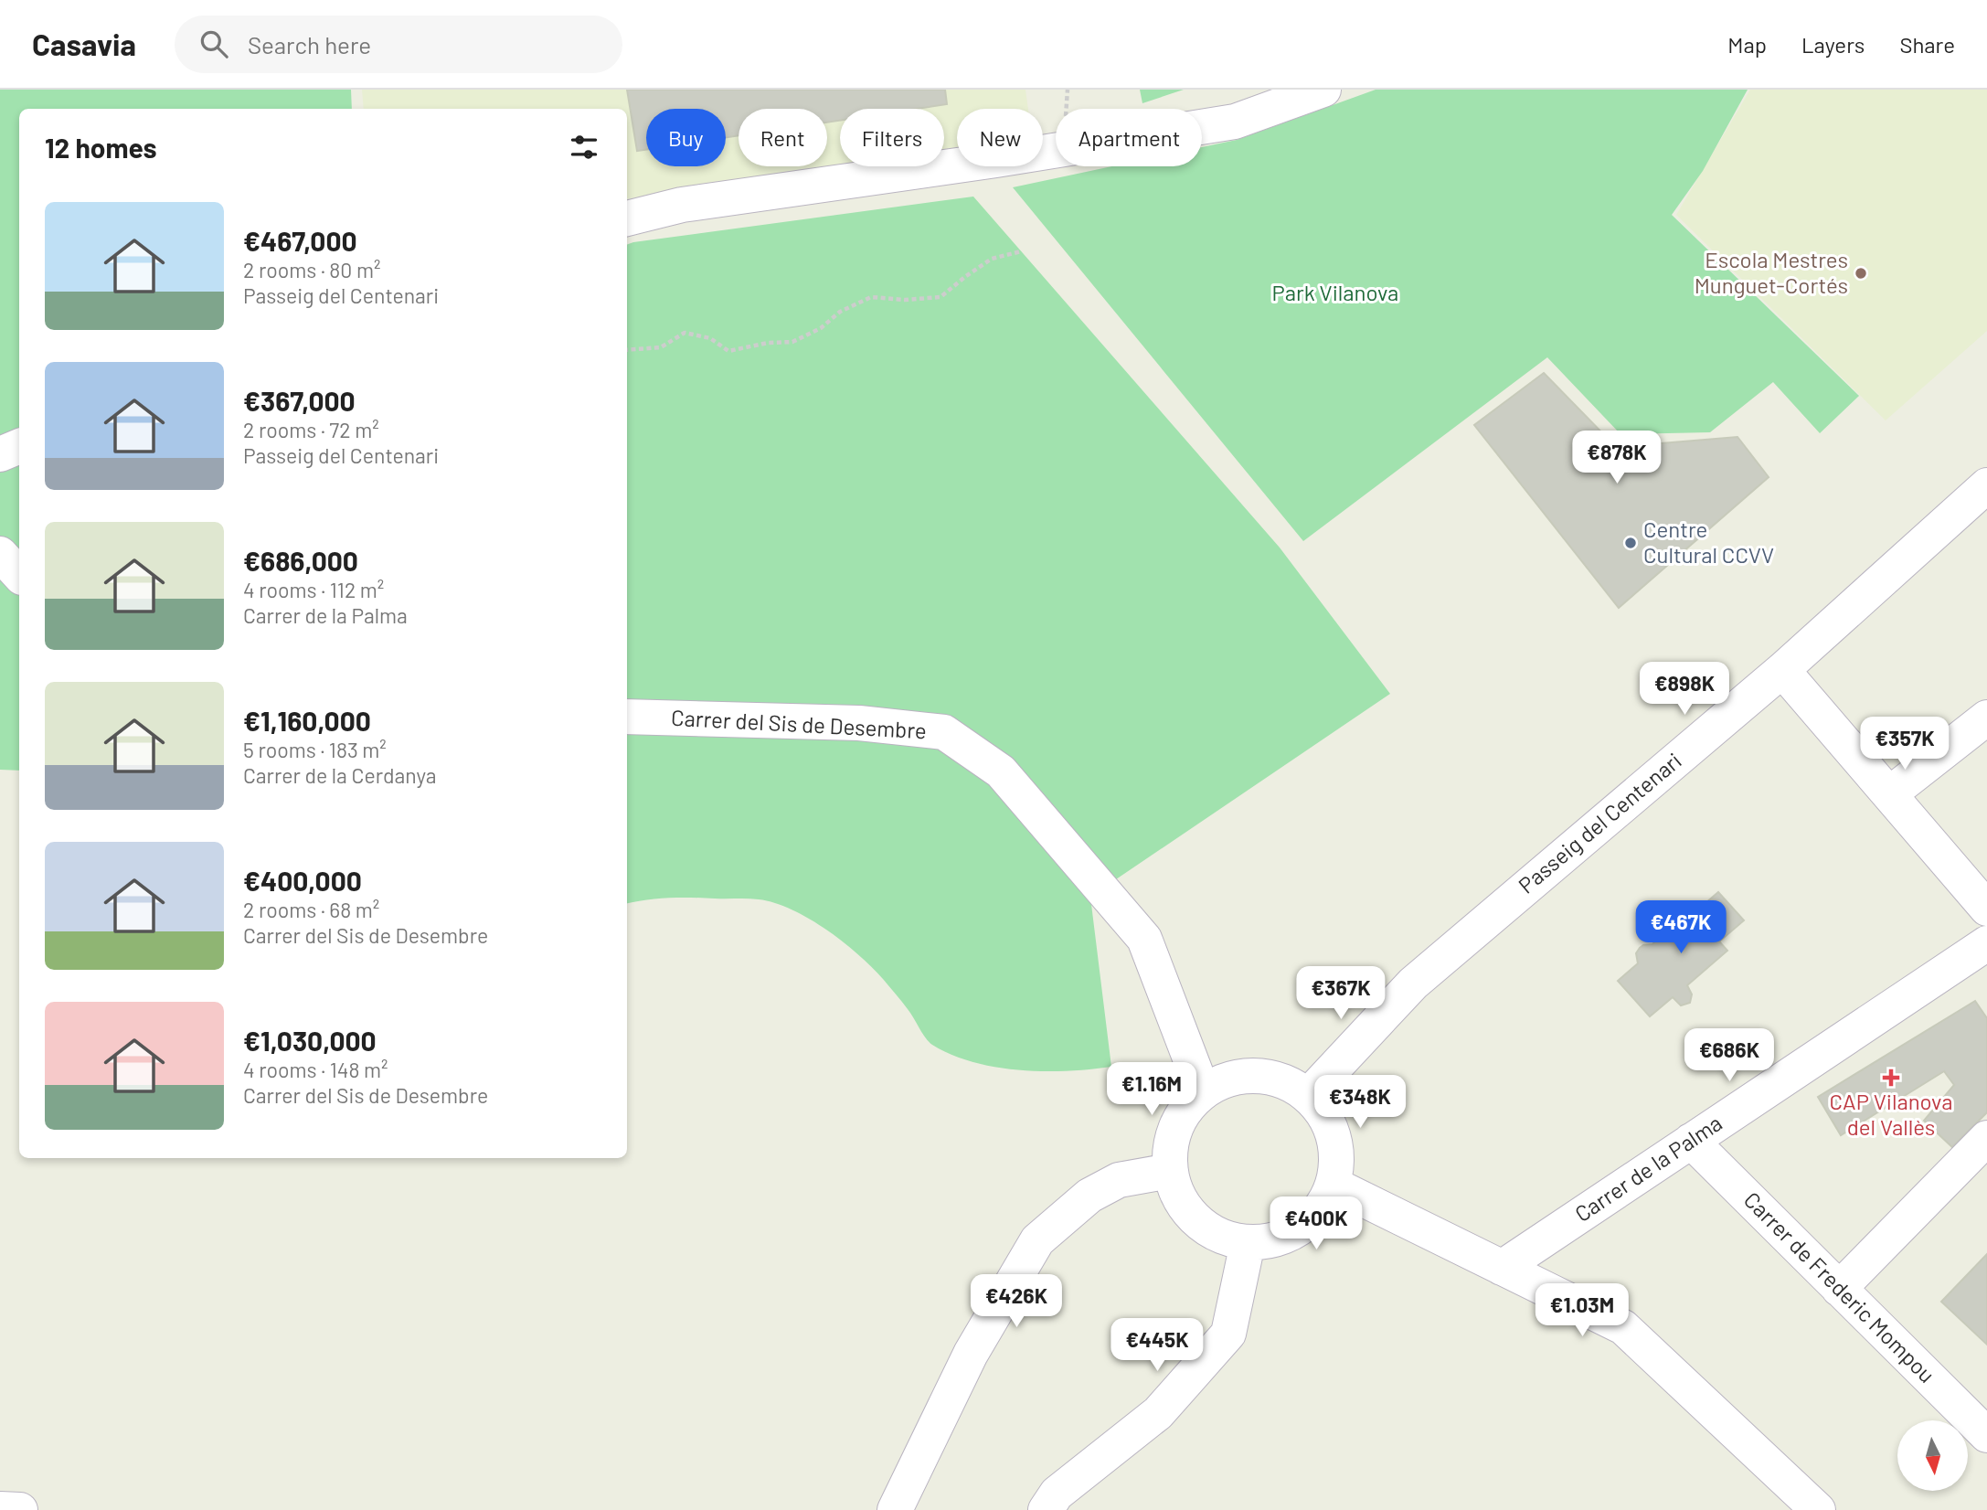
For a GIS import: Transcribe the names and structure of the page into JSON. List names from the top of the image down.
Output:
{
  "streets": {
    "street": [
      "Carrer del Sis de Desembre",
      "Passeig del Centenari",
      "Carrer de la Palma",
      "Carrer de Frederic Mompou"
    ]
  },
  "crossings": [
    ["Carrer del Sis de Desembre", "Passeig del Centenari"],
    ["Carrer de la Palma", "Carrer de Frederic Mompou"]
  ],
  "parks": ["Park Vilanova"],
  "places": {
    "other": ["Escola Mestres Munguet-Cortés", "Centre Cultural CCVV"],
    "health": ["CAP Vilanova del Vallès"]
  },
  "north": "bottom",
  "page": {
    "header": "Casavia",
    "search": "Search here",
    "nav": ["Map", "Layers", "Share"],
    "chip": [
      "Buy",
      "Rent",
      "Filters",
      "New",
      "Apartment"
    ],
    "heading": "12 homes",
    "list": [
      {
        "name": "€467,000",
        "note": "2 rooms · 80 m² · Passeig del Centenari"
      },
      {
        "name": "€367,000",
        "note": "2 rooms · 72 m² · Passeig del Centenari"
      },
      {
        "name": "€686,000",
        "note": "4 rooms · 112 m² · Carrer de la Palma"
      },
      {
        "name": "€1,160,000",
        "note": "5 rooms · 183 m² · Carrer de la Cerdanya"
      },
      {
        "name": "€400,000",
        "note": "2 rooms · 68 m² · Carrer del Sis de Desembre"
      },
      {
        "name": "€1,030,000",
        "note": "4 rooms · 148 m² · Carrer del Sis de Desembre"
      }
    ],
    "price": [
      "€878K",
      "€898K",
      "€357K",
      "€467K",
      "€367K",
      "€686K",
      "€1.16M",
      "€348K",
      "€400K",
      "€426K",
      "€1.03M",
      "€445K"
    ]
  }
}
